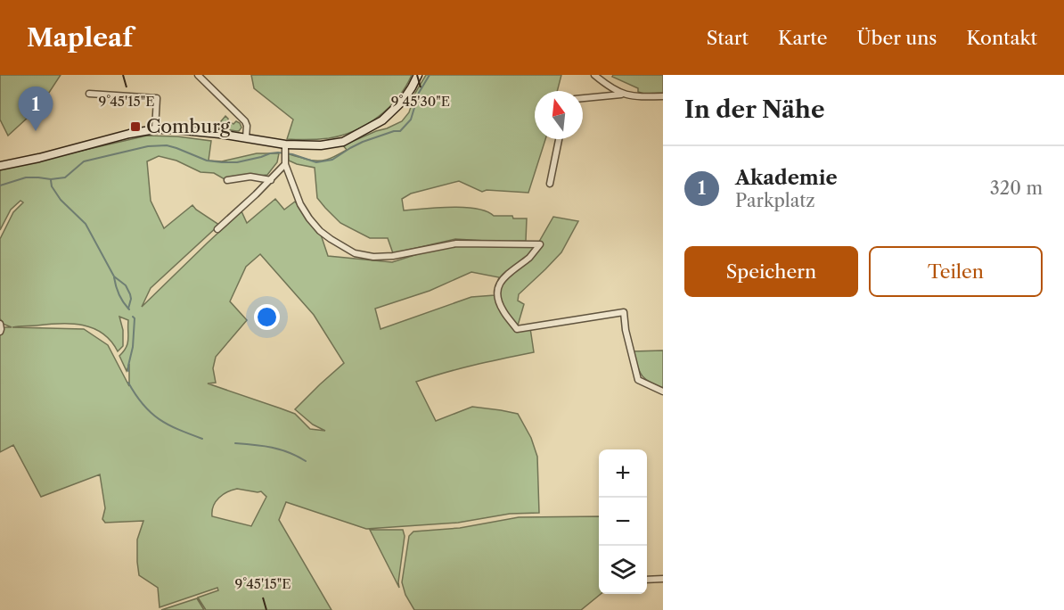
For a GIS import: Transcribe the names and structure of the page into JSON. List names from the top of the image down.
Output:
{
  "places": {
    "transit": ["Comburg"]
  },
  "north": "top",
  "page": {
    "header": "Mapleaf",
    "nav": [
      "Start",
      "Karte",
      "Über uns",
      "Kontakt"
    ],
    "heading": "In der Nähe",
    "pins": "1",
    "list": [
      {
        "mark": "1",
        "name": "Akademie",
        "note": "Parkplatz",
        "value": "320 m"
      }
    ],
    "buttons": ["Speichern", "Teilen"],
    "map_buttons": ["+", "−"]
  },
  "coordinates": ["9°45'15\"E", "9°45'30\"E"]
}
